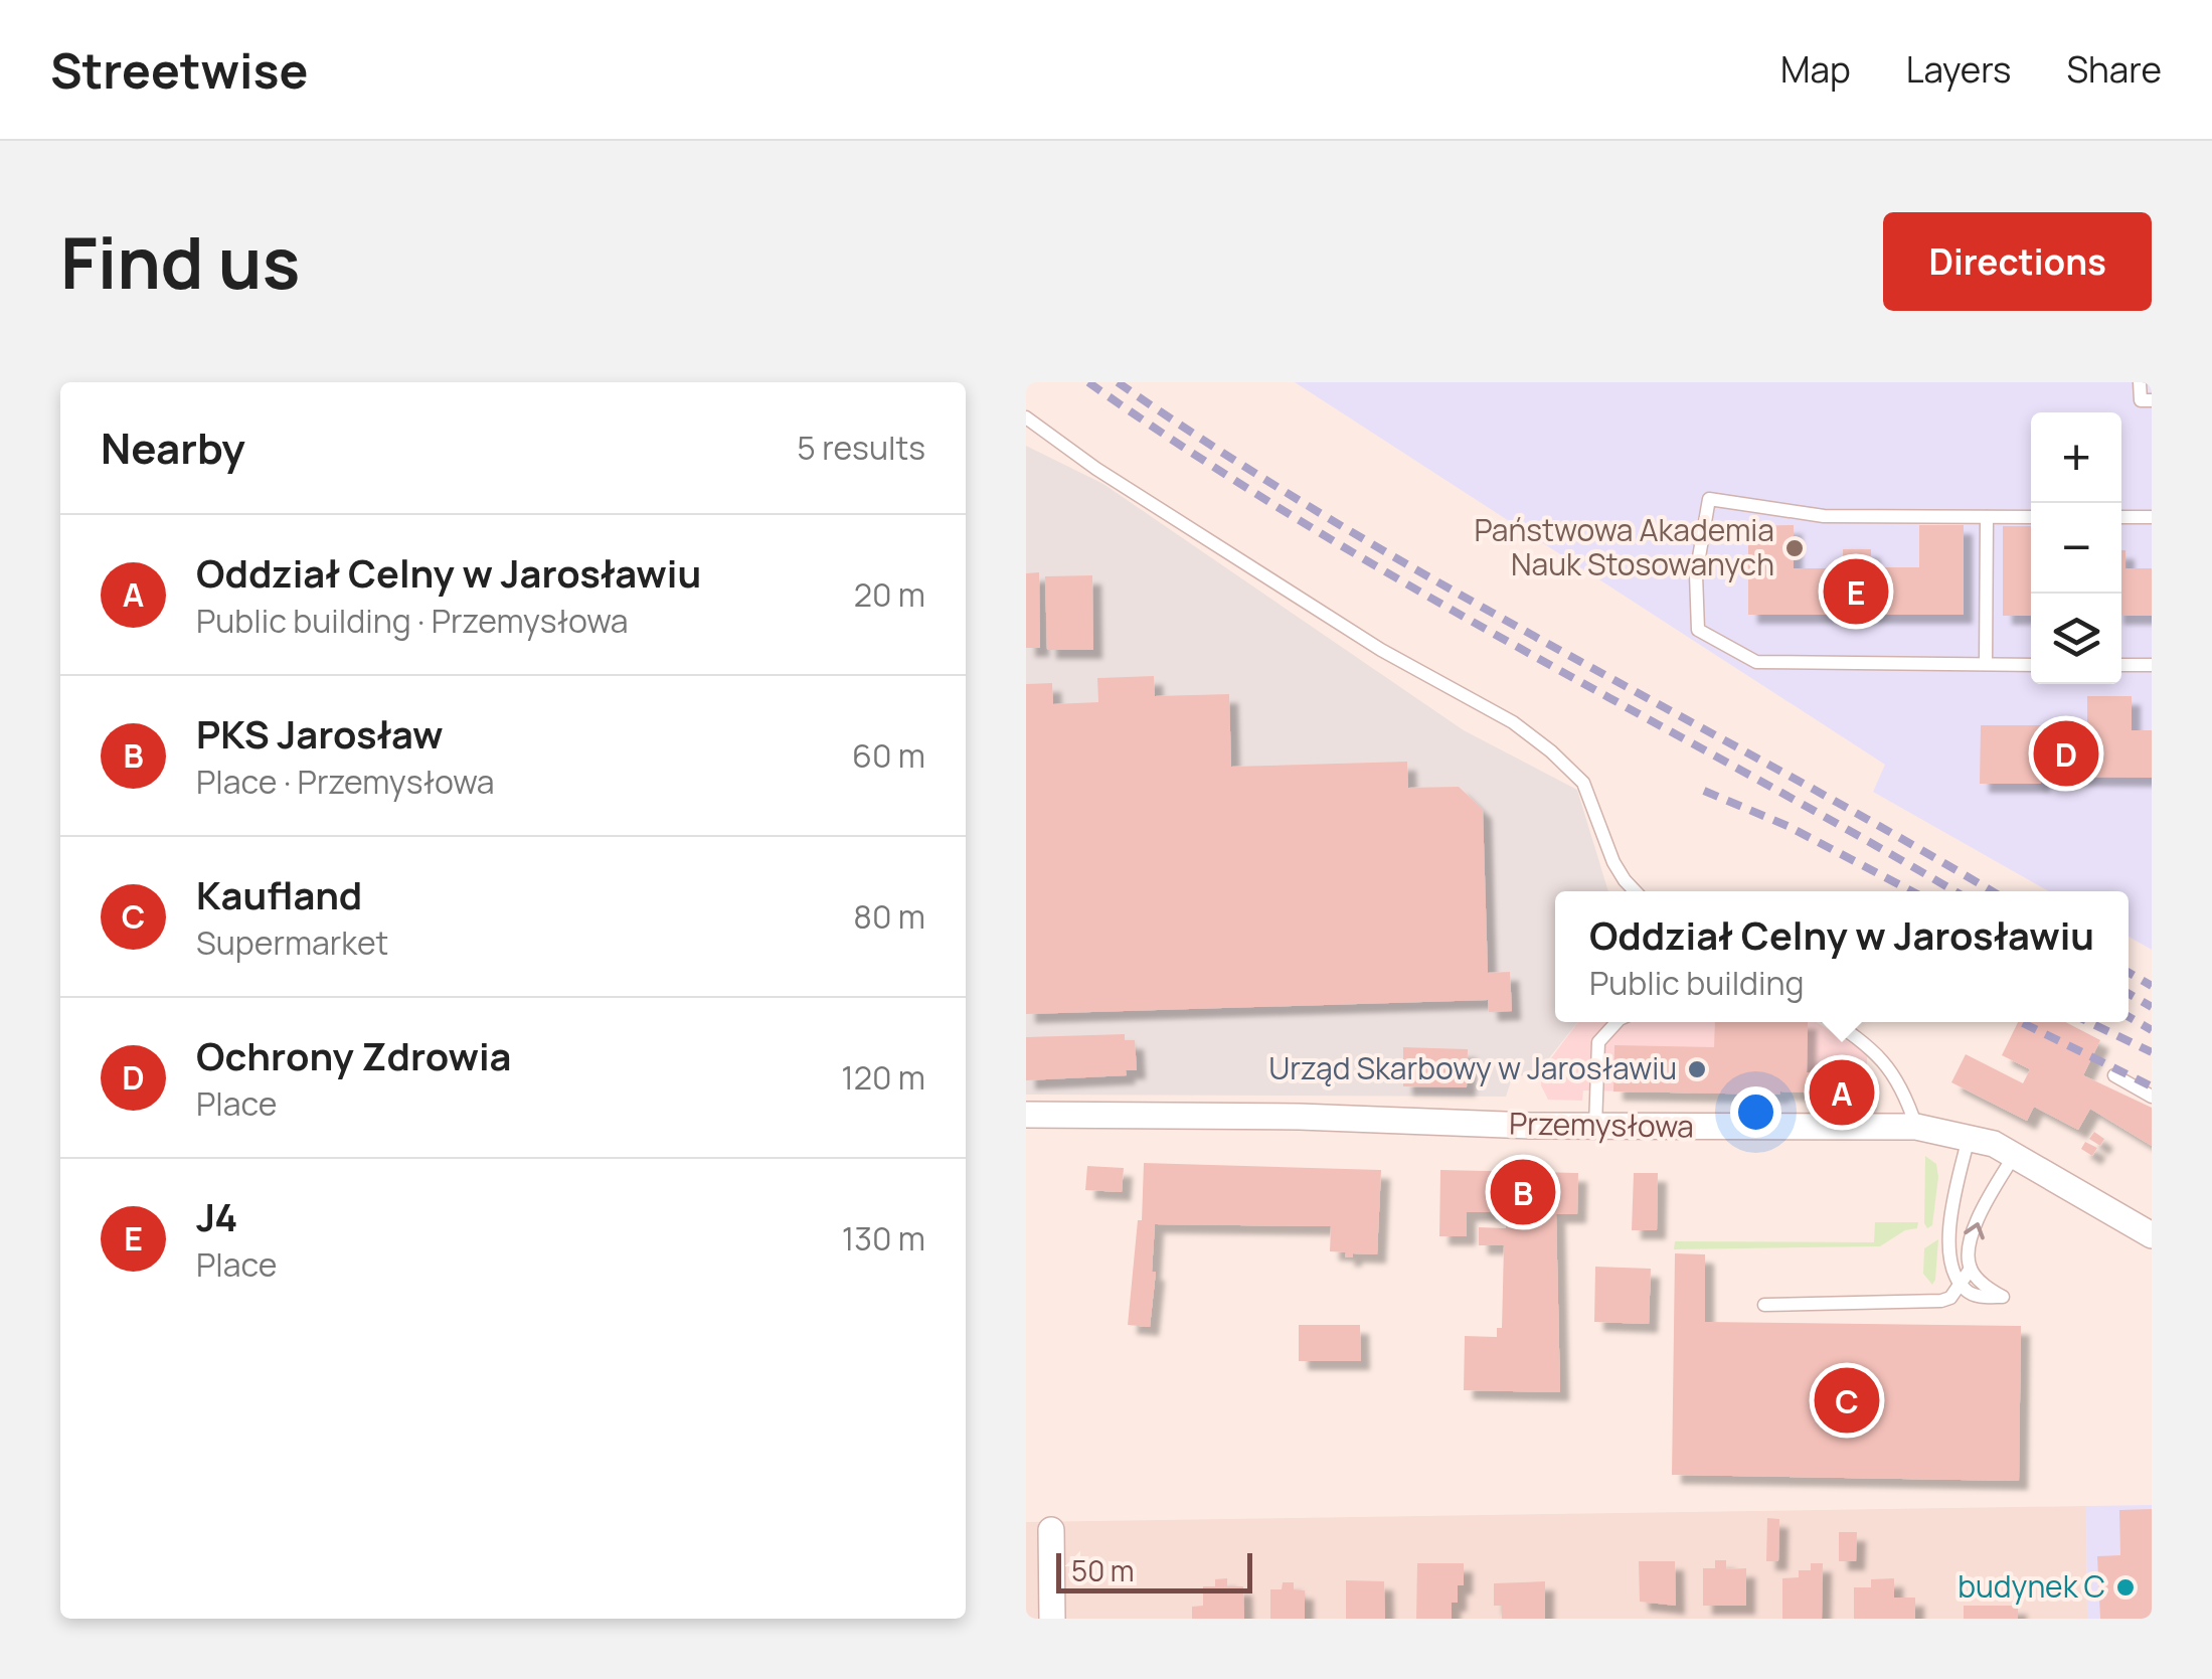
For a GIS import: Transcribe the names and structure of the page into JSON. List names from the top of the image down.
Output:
{
  "streets": {
    "street": ["Przemysłowa"]
  },
  "places": ["Państwowa Akademia Nauk Stosowanych", "Urząd Skarbowy w Jarosławiu", "budynek C"],
  "scale_bar": "50 m",
  "page": {
    "header": "Streetwise",
    "nav": ["Map", "Layers", "Share"],
    "buttons": "Directions",
    "title": "Find us",
    "heading": ["Nearby", "5 results"],
    "map_buttons": ["+", "−"],
    "list": [
      {
        "mark": "A",
        "name": "Oddział Celny w Jarosławiu",
        "note": "Public building · Przemysłowa",
        "value": "20 m"
      },
      {
        "mark": "B",
        "name": "PKS Jarosław",
        "note": "Place · Przemysłowa",
        "value": "60 m"
      },
      {
        "mark": "C",
        "name": "Kaufland",
        "note": "Supermarket",
        "value": "80 m"
      },
      {
        "mark": "D",
        "name": "Ochrony Zdrowia",
        "note": "Place",
        "value": "120 m"
      },
      {
        "mark": "E",
        "name": "J4",
        "note": "Place",
        "value": "130 m"
      }
    ],
    "pins": [
      "E",
      "D",
      "A",
      "B",
      "C"
    ],
    "popup": ["Oddział Celny w Jarosławiu", "Public building"],
    "scale": "50 m"
  }
}
